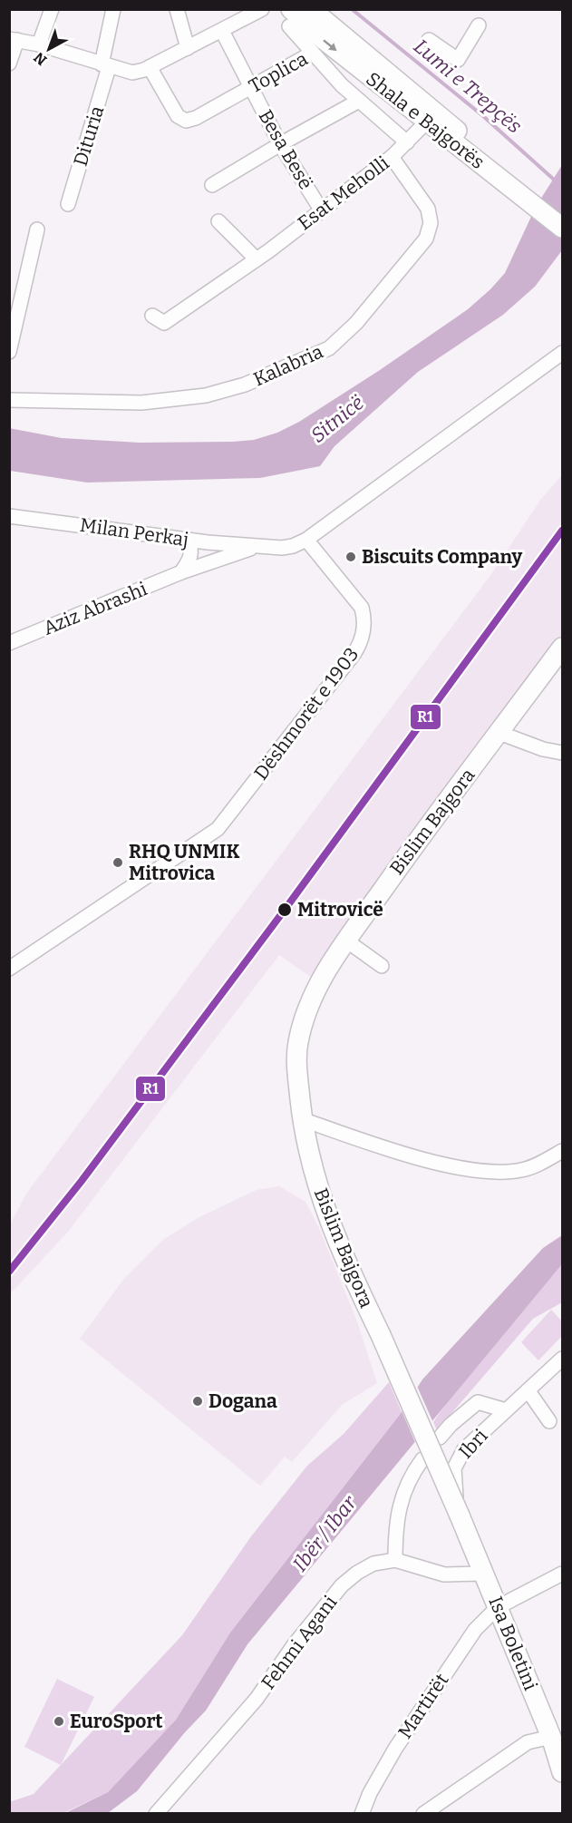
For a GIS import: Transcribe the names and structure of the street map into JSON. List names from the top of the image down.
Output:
{
  "streets": {
    "main road": ["Shala e Bajgorës", "Bislim Bajgora", "Isa Boletini"],
    "street": [
      "Toplica",
      "Dituria",
      "Besa Besë",
      "Esat Meholli",
      "Kalabria",
      "Milan Perkaj",
      "Aziz Abrashi",
      "Dëshmorët e 1903",
      "Ibri",
      "Fehmi Agani",
      "Martirët"
    ]
  },
  "crossings": [
    ["Toplica", "Besa Besë"],
    ["Toplica", "Esat Meholli"],
    ["Shala e Bajgorës", "Esat Meholli"],
    ["Besa Besë", "Esat Meholli"],
    ["Esat Meholli", "Kalabria"],
    ["Milan Perkaj", "Aziz Abrashi"],
    ["Aziz Abrashi", "Dëshmorët e 1903"],
    ["Bislim Bajgora", "Ibri"],
    ["Bislim Bajgora", "Isa Boletini"],
    ["Ibri", "Isa Boletini"],
    ["Fehmi Agani", "Isa Boletini"],
    ["Isa Boletini", "Martirët"]
  ],
  "water": ["Lumi e Trepçës", "Sitnicë", "Ibër / Ibar"],
  "places": [
    "Biscuits Company",
    "RHQ UNMIK Mitrovica",
    "Mitrovicë",
    "Dogana",
    "EuroSport"
  ],
  "lines": ["transit line R1"],
  "north": "bottom left"
}
